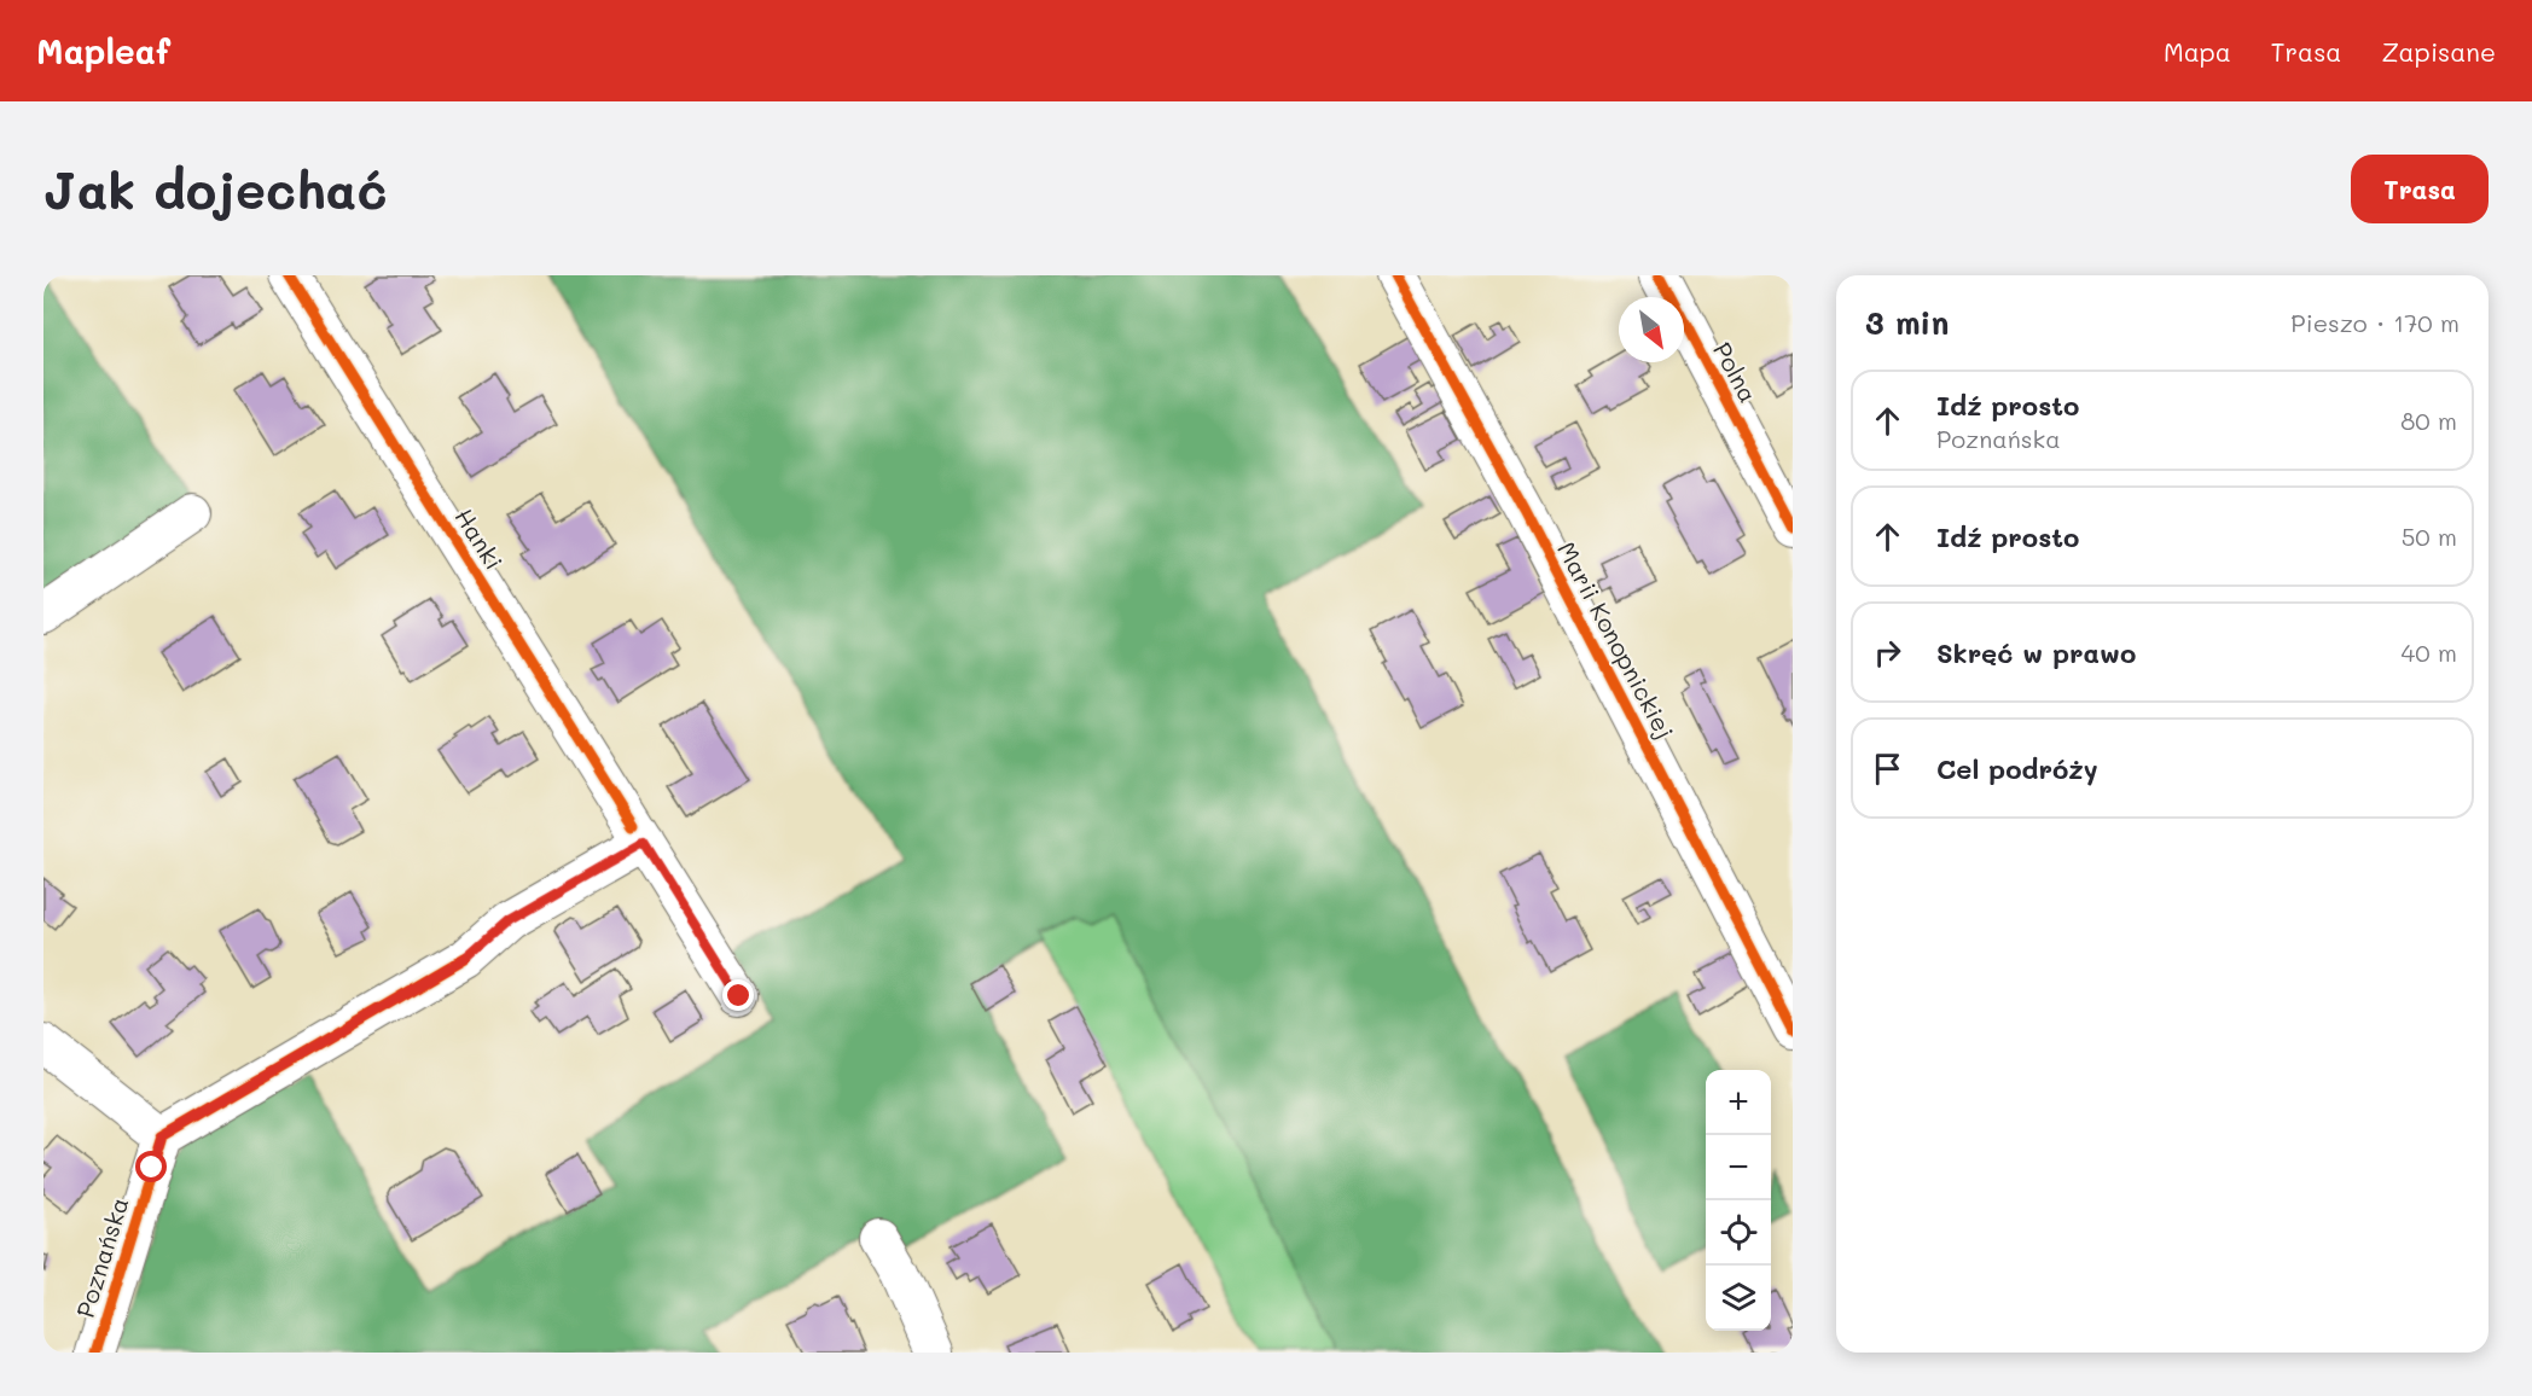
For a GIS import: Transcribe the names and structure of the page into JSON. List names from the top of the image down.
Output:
{
  "streets": {
    "street": [
      "Polna",
      "Hanki",
      "Marii Konopnickiej",
      "Poznańska"
    ]
  },
  "north": "bottom right",
  "page": {
    "header": "Mapleaf",
    "nav": ["Mapa", "Trasa", "Zapisane"],
    "buttons": "Trasa",
    "title": "Jak dojechać",
    "heading": ["3 min", "Pieszo · 170 m"],
    "list": [
      ["Idź prosto", "Poznańska", "80 m"],
      ["Idź prosto", "50 m"],
      ["Skręć w prawo", "40 m"],
      "Cel podróży"
    ],
    "map_buttons": ["+", "−"]
  }
}
